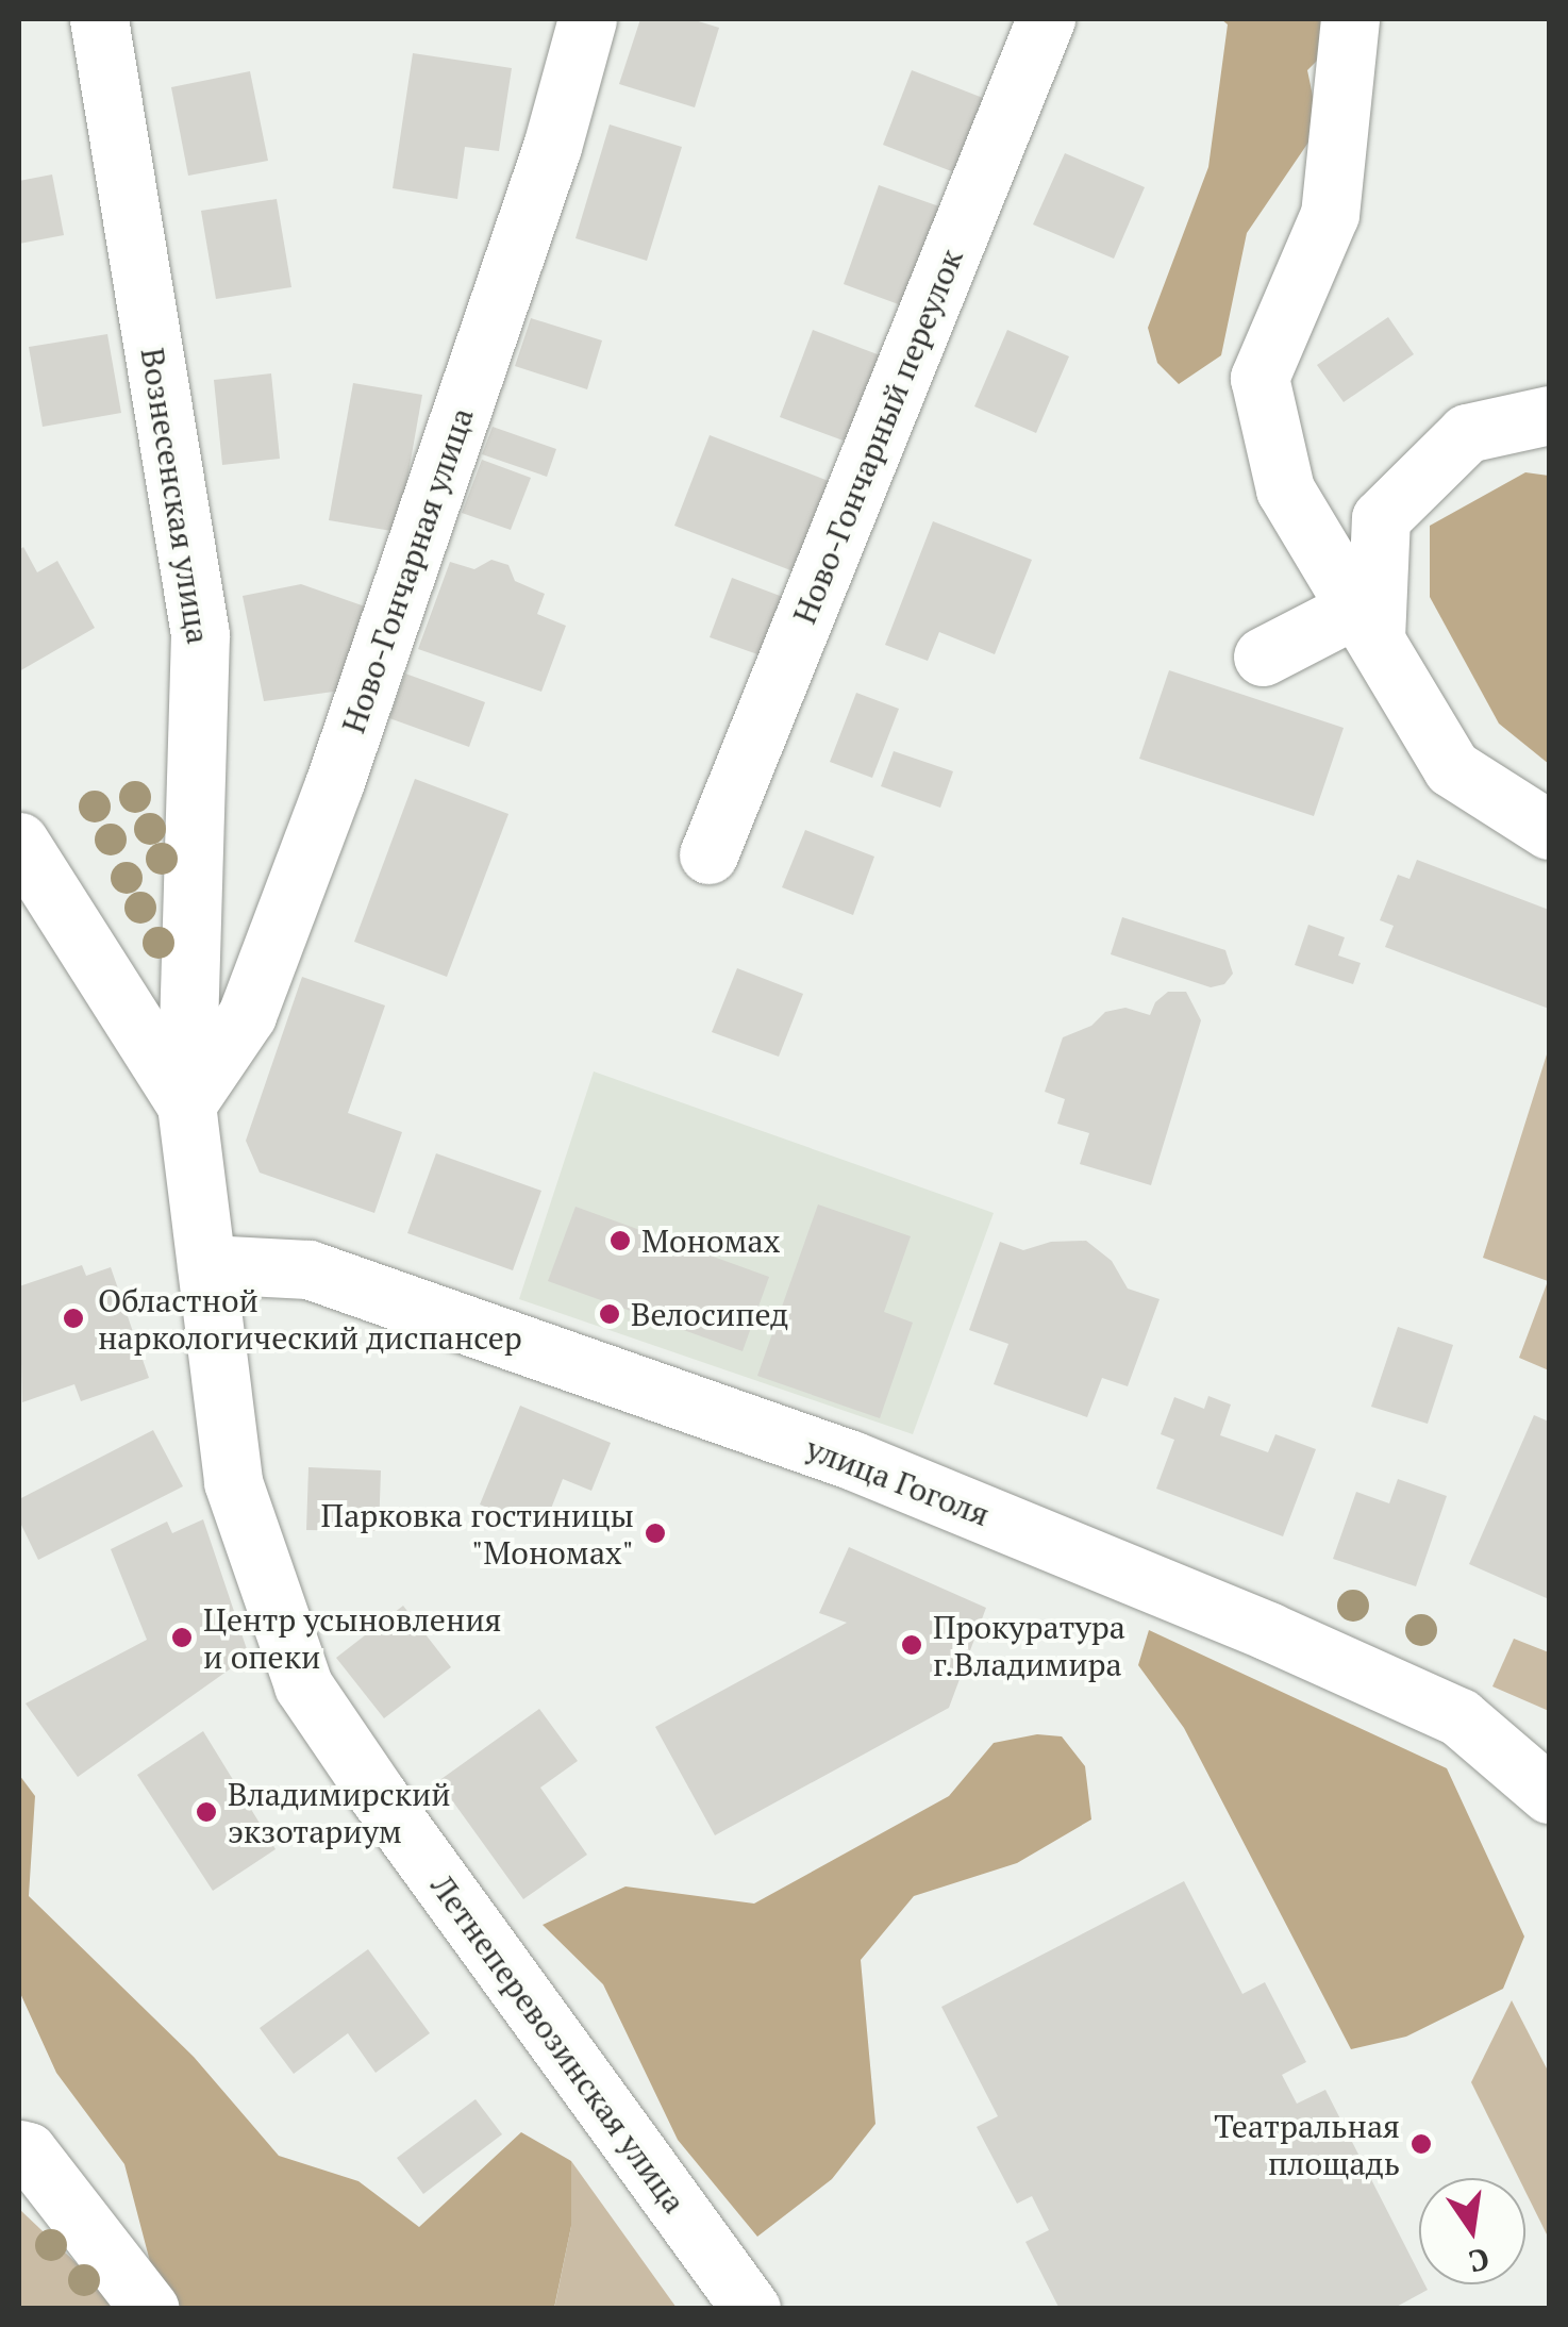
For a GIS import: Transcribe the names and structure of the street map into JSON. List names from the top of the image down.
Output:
{
  "streets": {
    "street": [
      "Ново-Гончарный переулок",
      "Вознесенская улица",
      "Ново-Гончарная улица",
      "улица Гоголя",
      "Летнеперевозинская улица"
    ]
  },
  "crossings": [
    ["Вознесенская улица", "Ново-Гончарная улица"],
    ["Вознесенская улица", "Летнеперевозинская улица"],
    ["Ново-Гончарная улица", "Летнеперевозинская улица"],
    ["улица Гоголя", "Летнеперевозинская улица"]
  ],
  "places": [
    "Мономах",
    "Велосипед",
    "Областной наркологический диспансер",
    "Парковка гостиницы \"Мономах\"",
    "Центр усыновления и опеки",
    "Прокуратура г.Владимира",
    "Владимирский экзотариум",
    "Театральная площадь"
  ],
  "north": "bottom"
}
